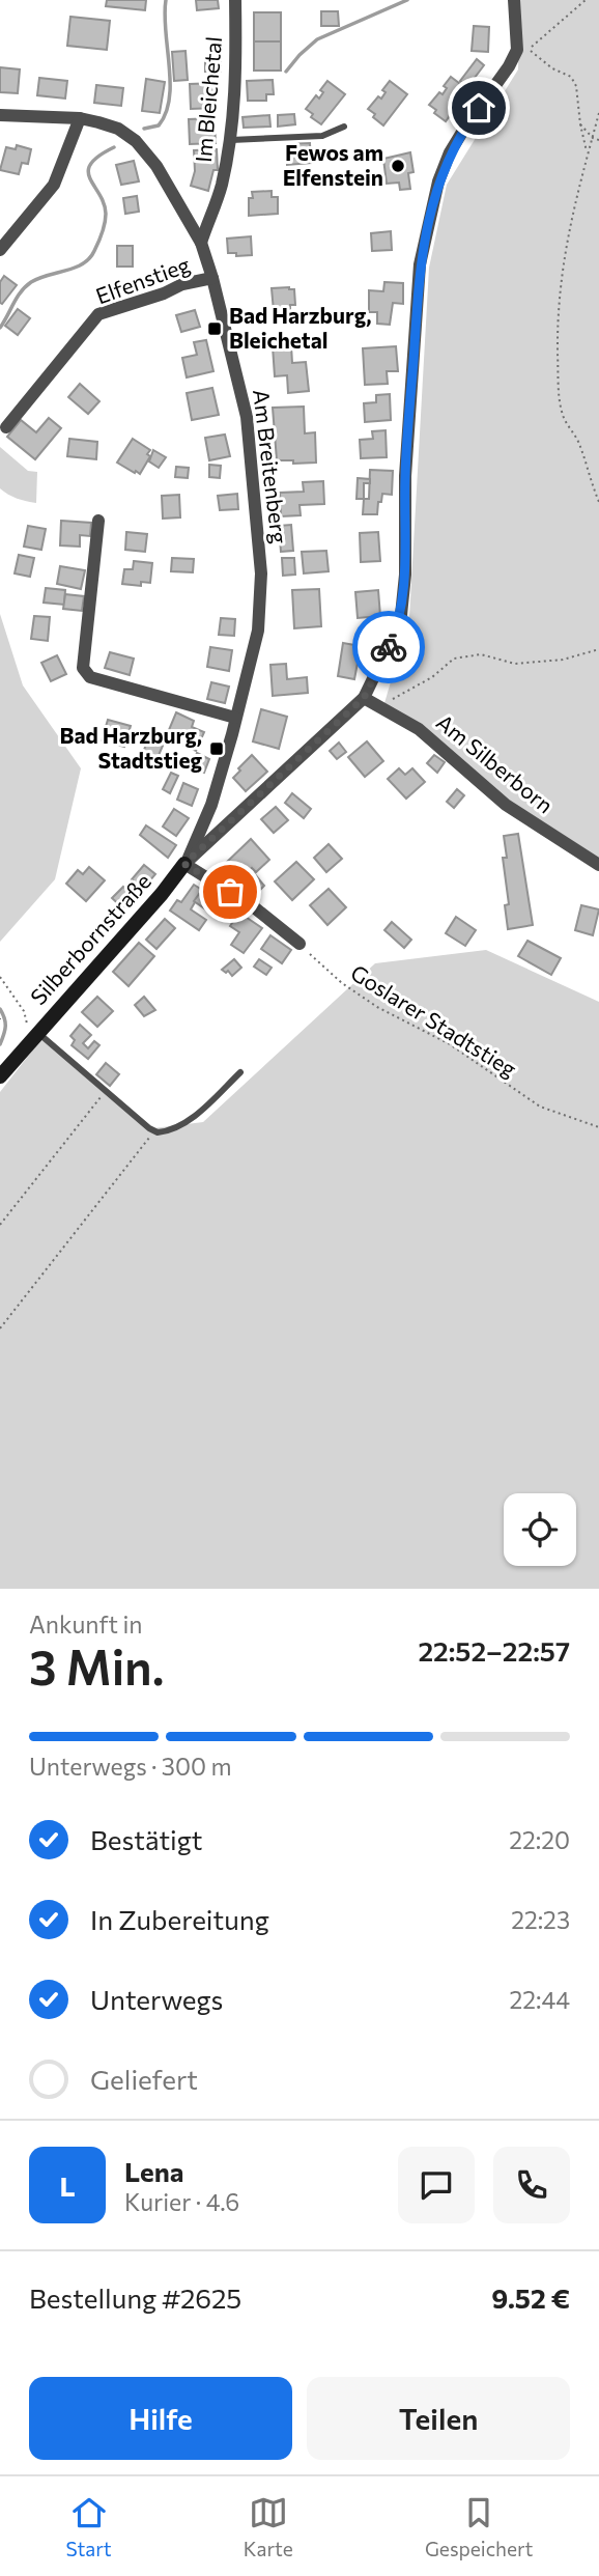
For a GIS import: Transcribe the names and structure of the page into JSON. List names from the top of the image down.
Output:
{
  "streets": {
    "street": [
      "Im Bleichetal",
      "Elfenstieg",
      "Am Breitenberg",
      "Am Silberborn",
      "Silberbornstraße"
    ],
    "path": ["Goslarer Stadtstieg"]
  },
  "crossings": [
    ["Im Bleichetal", "Am Breitenberg"],
    ["Elfenstieg", "Am Breitenberg"],
    ["Am Breitenberg", "Silberbornstraße"]
  ],
  "places": {
    "other": ["Fewos am Elfenstein"],
    "transit": ["Bad Harzburg, Bleichetal", "Bad Harzburg, Stadtstieg"]
  },
  "page": {
    "heading": ["3 Min.", "Ankunft in", "22:52–22:57"],
    "panel": [
      "Lena",
      "Kurier · 4.6",
      "Bestellung #2625",
      "9.52 €"
    ],
    "bar": "Unterwegs · 300 m",
    "list": [
      ["Bestätigt", "22:20"],
      ["In Zubereitung", "22:23"],
      ["Unterwegs", "22:44"],
      "Geliefert"
    ],
    "round": "L",
    "buttons": ["Hilfe", "Teilen"],
    "tabs": ["Start", "Karte", "Gespeichert"]
  }
}
